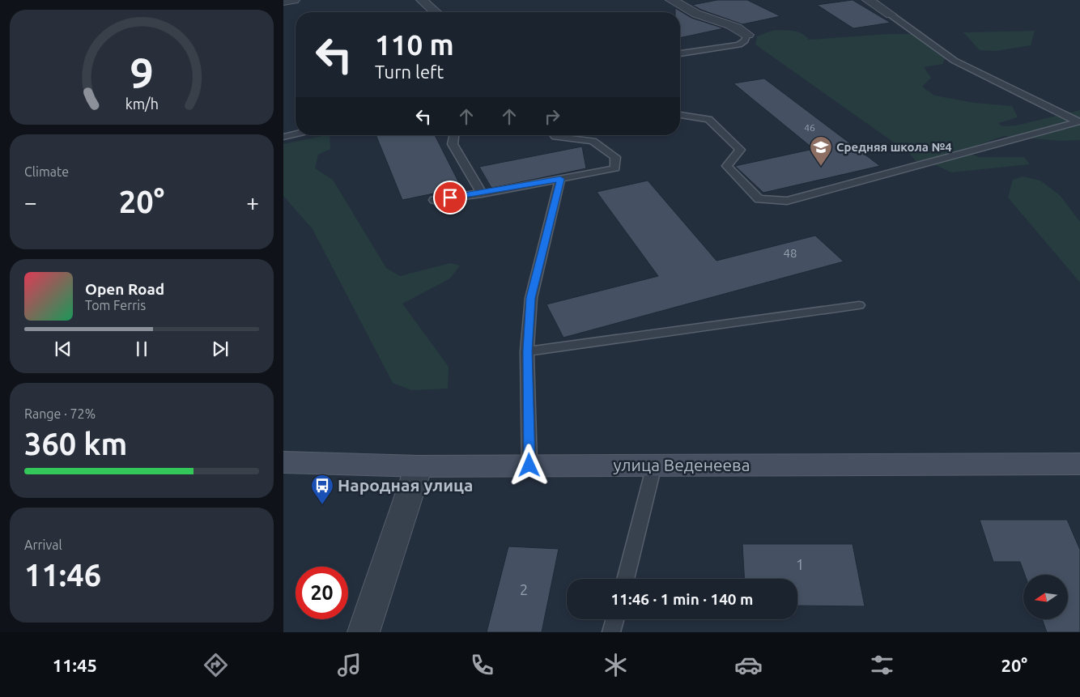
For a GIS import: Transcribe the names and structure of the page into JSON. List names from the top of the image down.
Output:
{
  "streets": {
    "main road": ["улица Веденеева"]
  },
  "places": {
    "school or university": ["Средняя школа №4"],
    "bus stop": ["Народная улица"]
  },
  "house_numbers": [
    "46",
    "48",
    "1",
    "2"
  ],
  "north": "left",
  "page": {
    "turn": ["110 m", "Turn left"],
    "tile": [
      "Climate",
      ["Range · 72%", "360 km"],
      ["Arrival", "11:46"]
    ],
    "heat": ["−", "20°", "+"],
    "song": ["Open Road", "Tom Ferris"],
    "limit": "20",
    "trip": "11:46 · 1 min · 140 m",
    "tabs": ["11:45", "20°"],
    "gauge": ["9", "km/h"]
  }
}
